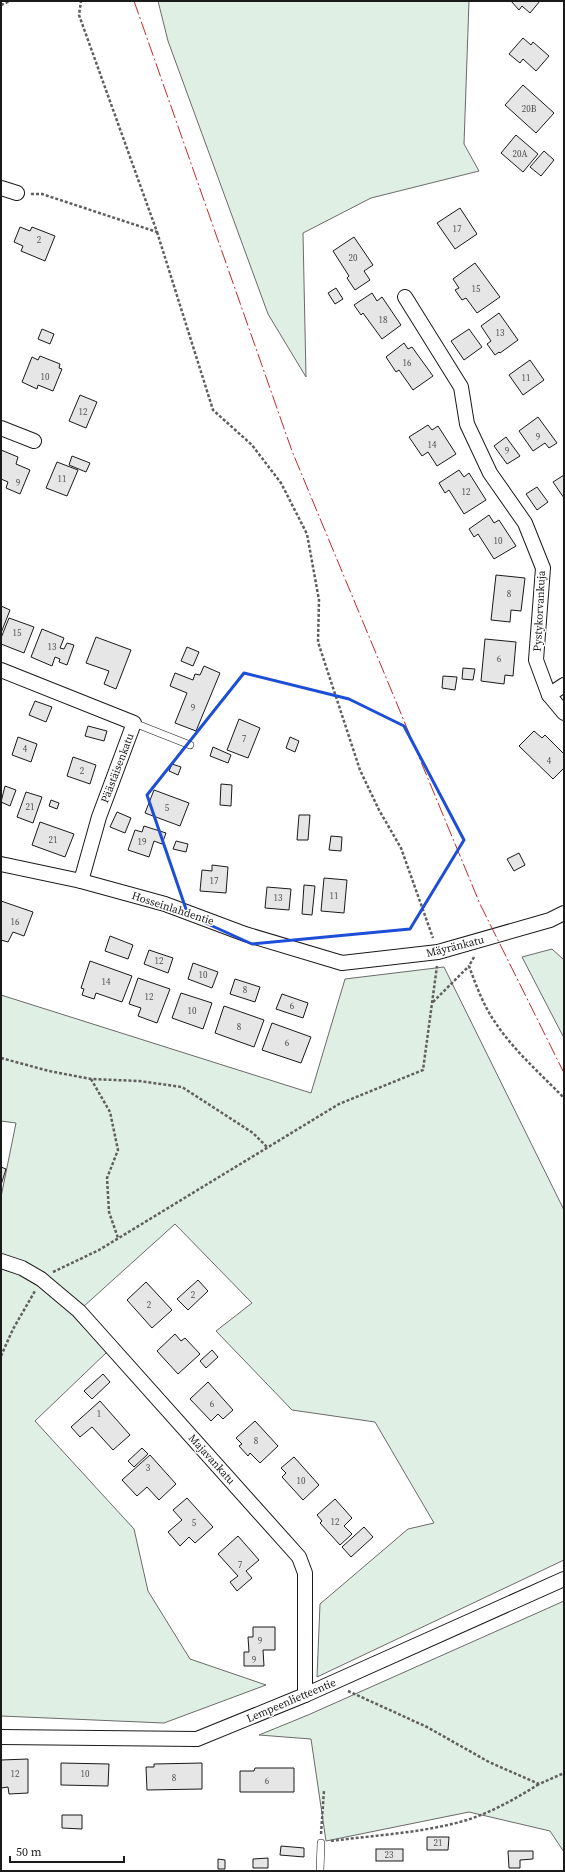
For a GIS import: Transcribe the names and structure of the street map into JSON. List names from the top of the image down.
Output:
{
  "streets": {
    "street": [
      "Pystykorvankuja",
      "Päästäisenkatu",
      "Hosseinlahdentie",
      "Mäyränkatu",
      "Majavankatu",
      "Lempeenlietteentie"
    ]
  },
  "crossings": [
    ["Päästäisenkatu", "Hosseinlahdentie"],
    ["Hosseinlahdentie", "Mäyränkatu"],
    ["Majavankatu", "Lempeenlietteentie"]
  ],
  "house_numbers": [
    "20B",
    "20A",
    "17",
    "2",
    "20",
    "15",
    "18",
    "13",
    "16",
    "10",
    "11",
    "12",
    "9",
    "14",
    "9",
    "11",
    "9",
    "12",
    "10",
    "8",
    "15",
    "13",
    "6",
    "9",
    "7",
    "4",
    "4",
    "2",
    "21",
    "5",
    "21",
    "19",
    "17",
    "11",
    "13",
    "16",
    "12",
    "10",
    "14",
    "8",
    "12",
    "6",
    "10",
    "8",
    "6",
    "2",
    "2",
    "6",
    "1",
    "8",
    "3",
    "10",
    "12",
    "5",
    "7",
    "9",
    "9",
    "12",
    "10",
    "8",
    "6",
    "21",
    "23"
  ],
  "scale_bar": "50 m"
}
